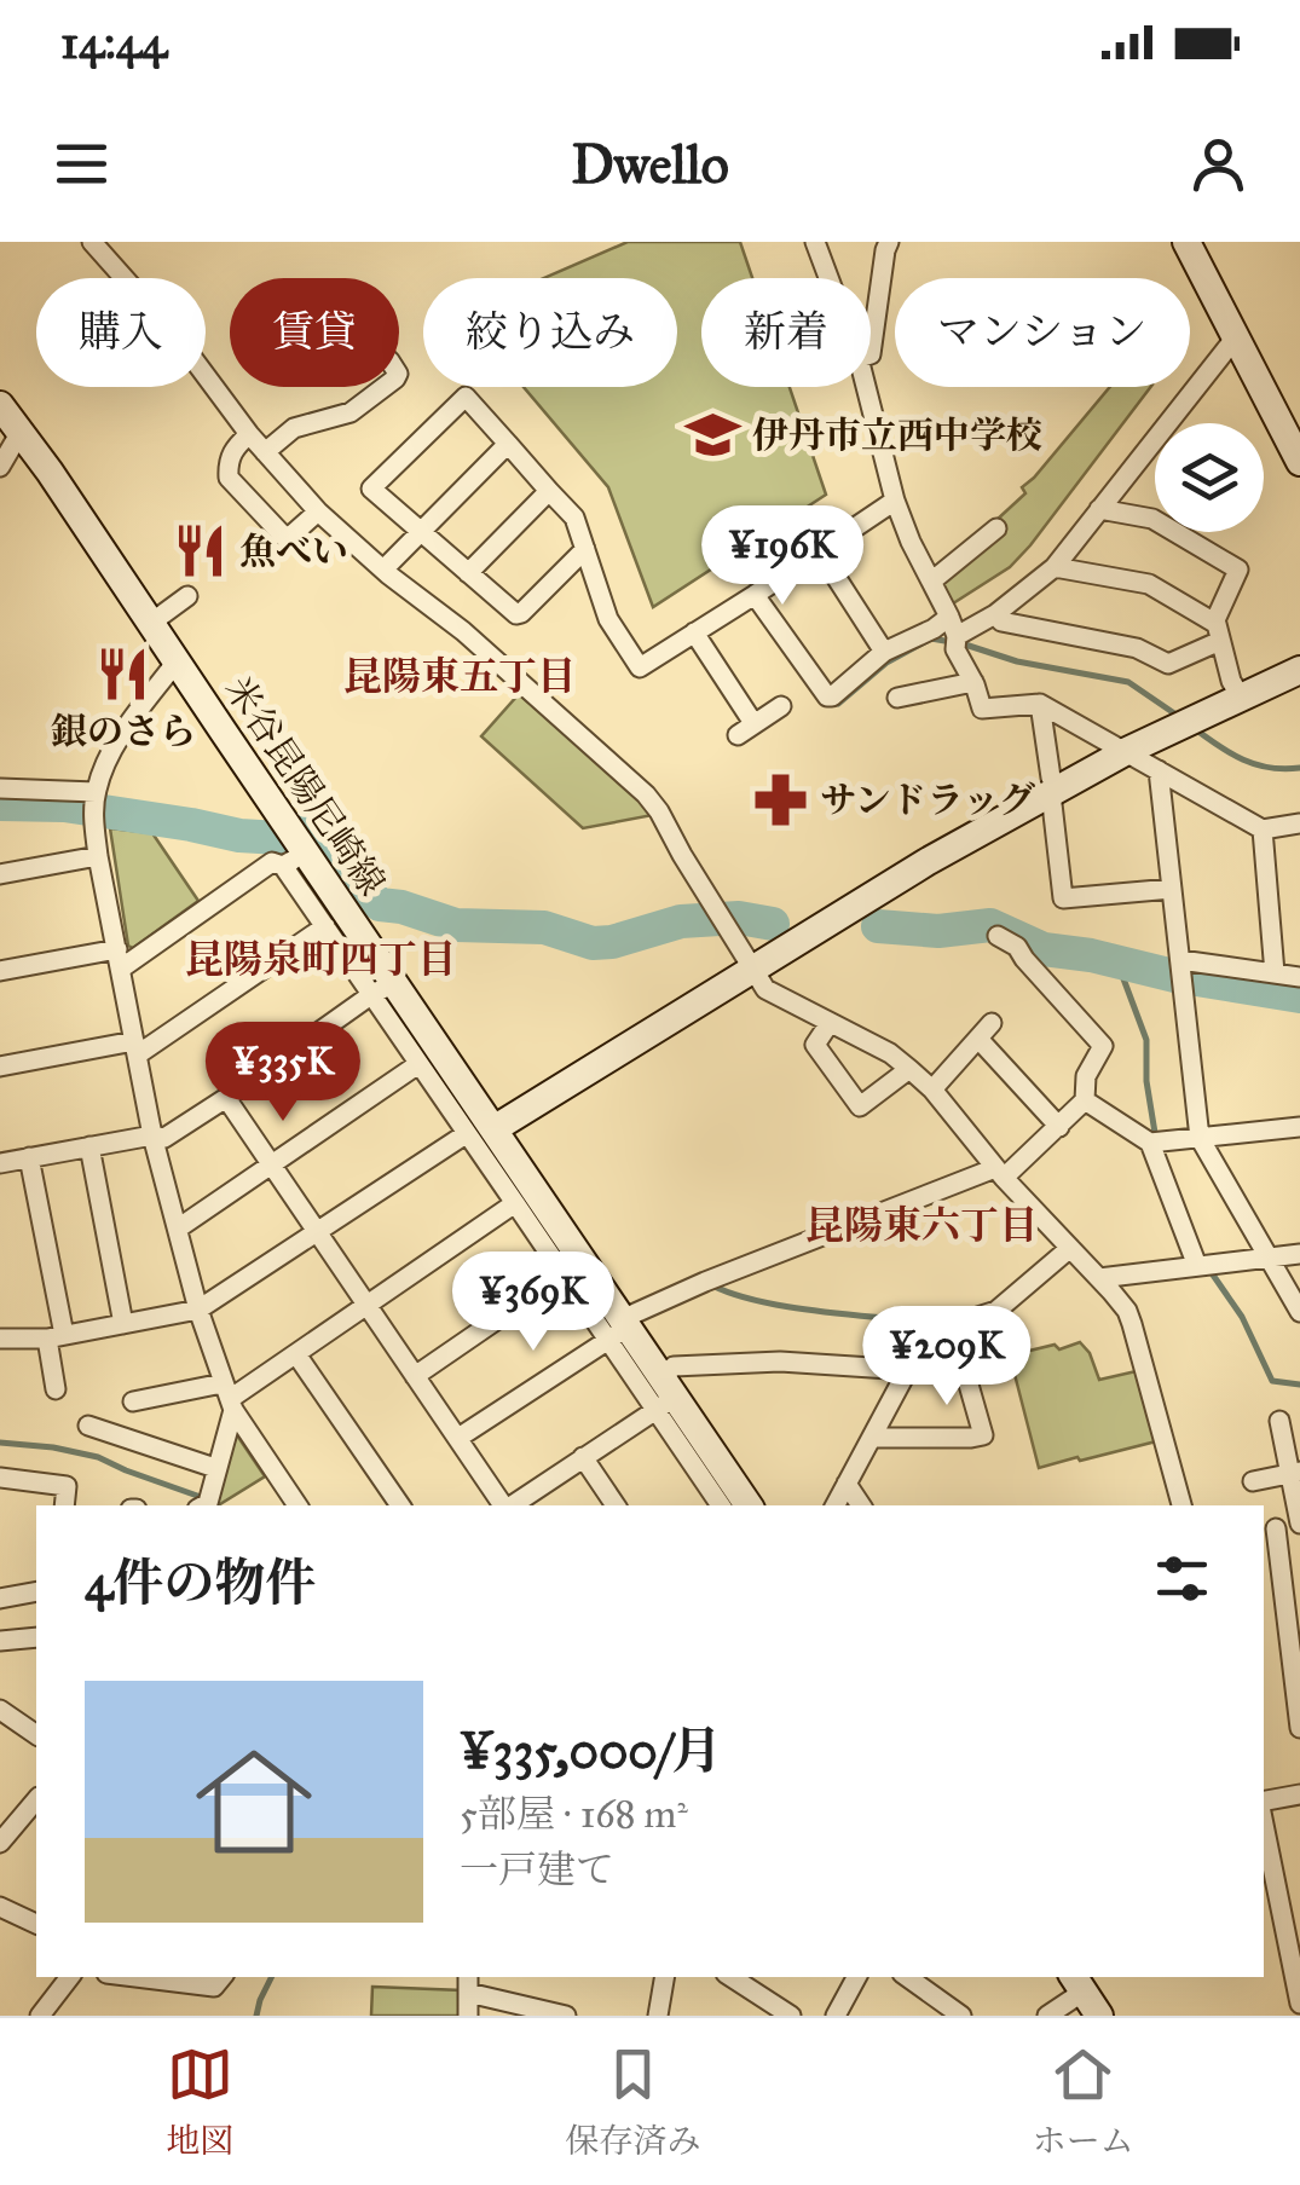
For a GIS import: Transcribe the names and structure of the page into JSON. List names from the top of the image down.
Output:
{
  "streets": {
    "main road": ["米谷昆陽尼崎線"]
  },
  "districts": ["昆陽東五丁目", "昆陽泉町四丁目", "昆陽東六丁目"],
  "places": {
    "school or university": ["伊丹市立西中学校"],
    "restaurant": ["魚べい", "銀のさら"],
    "pharmacy": ["サンドラッグ"]
  },
  "page": {
    "status": "14:44",
    "header": "Dwello",
    "chip": [
      "購入",
      "賃貸",
      "絞り込み",
      "新着",
      "マンション"
    ],
    "price": [
      "¥196K",
      "¥335K",
      "¥369K",
      "¥209K"
    ],
    "heading": "4件の物件",
    "list": [
      {
        "name": "¥335,000/月",
        "note": "5部屋 · 168 m² · 一戸建て"
      }
    ],
    "tabs": ["地図", "保存済み", "ホーム"]
  }
}
